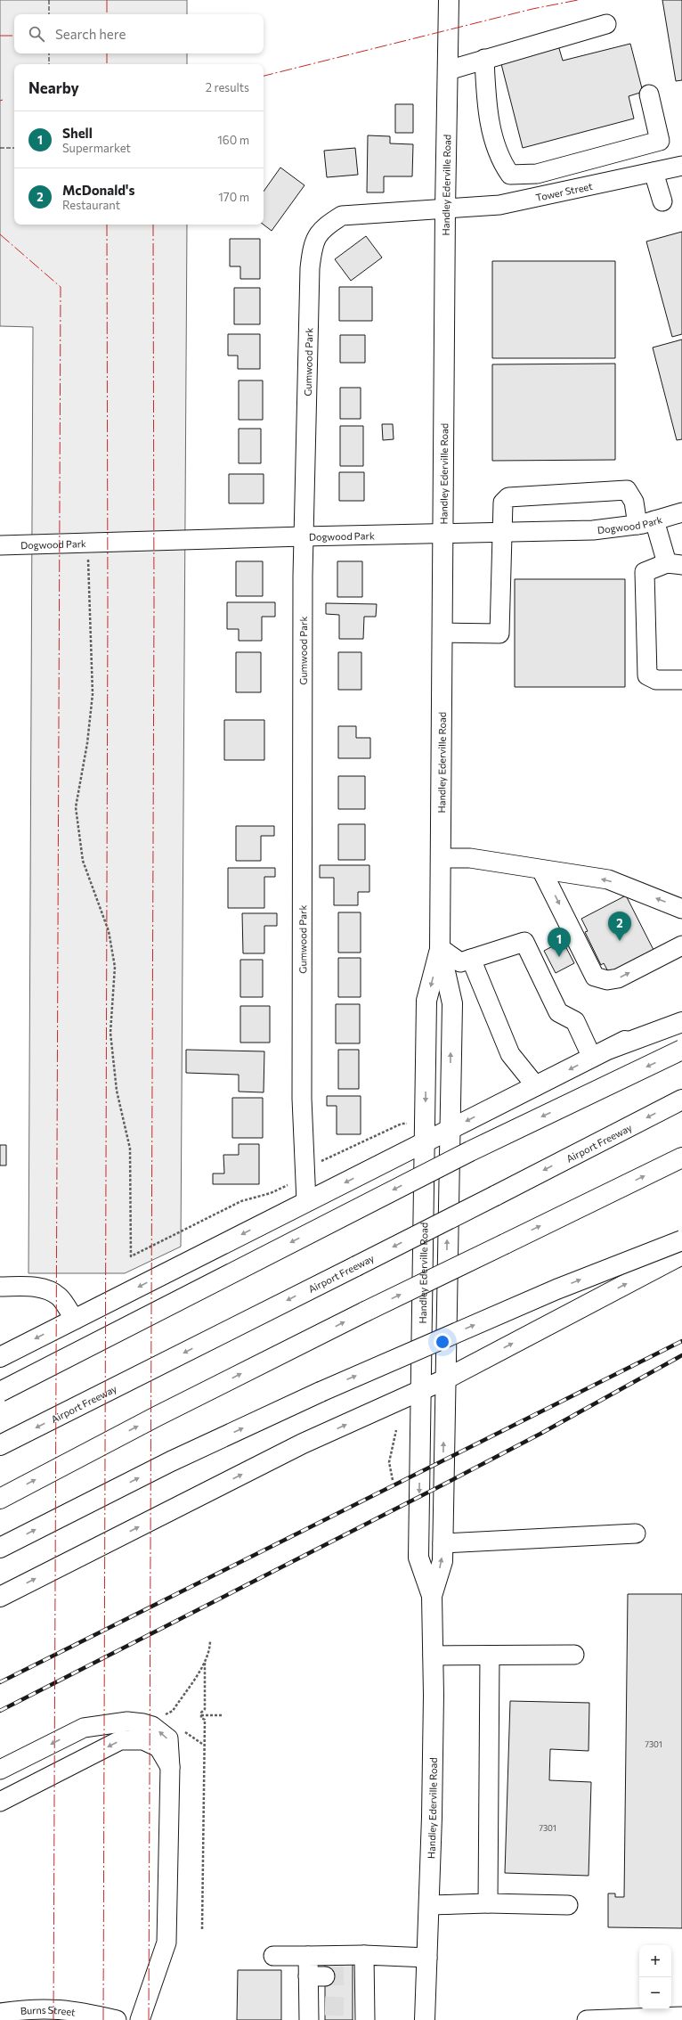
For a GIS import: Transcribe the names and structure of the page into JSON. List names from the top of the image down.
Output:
{
  "streets": {
    "main road": ["Handley Ederville Road", "Airport Freeway"],
    "street": [
      "Tower Street",
      "Gumwood Park",
      "Dogwood Park",
      "Burns Street"
    ]
  },
  "crossings": [
    ["Handley Ederville Road", "Tower Street"],
    ["Handley Ederville Road", "Gumwood Park"],
    ["Handley Ederville Road", "Dogwood Park"],
    ["Tower Street", "Gumwood Park"],
    ["Gumwood Park", "Dogwood Park"]
  ],
  "house_numbers": ["7301", "7301"],
  "page": {
    "search": "Search here",
    "heading": ["Nearby", "2 results"],
    "list": [
      {
        "mark": "1",
        "name": "Shell",
        "note": "Supermarket",
        "value": "160 m"
      },
      {
        "mark": "2",
        "name": "McDonald's",
        "note": "Restaurant",
        "value": "170 m"
      }
    ],
    "pins": ["2", "1"],
    "map_buttons": ["+", "−"]
  }
}
